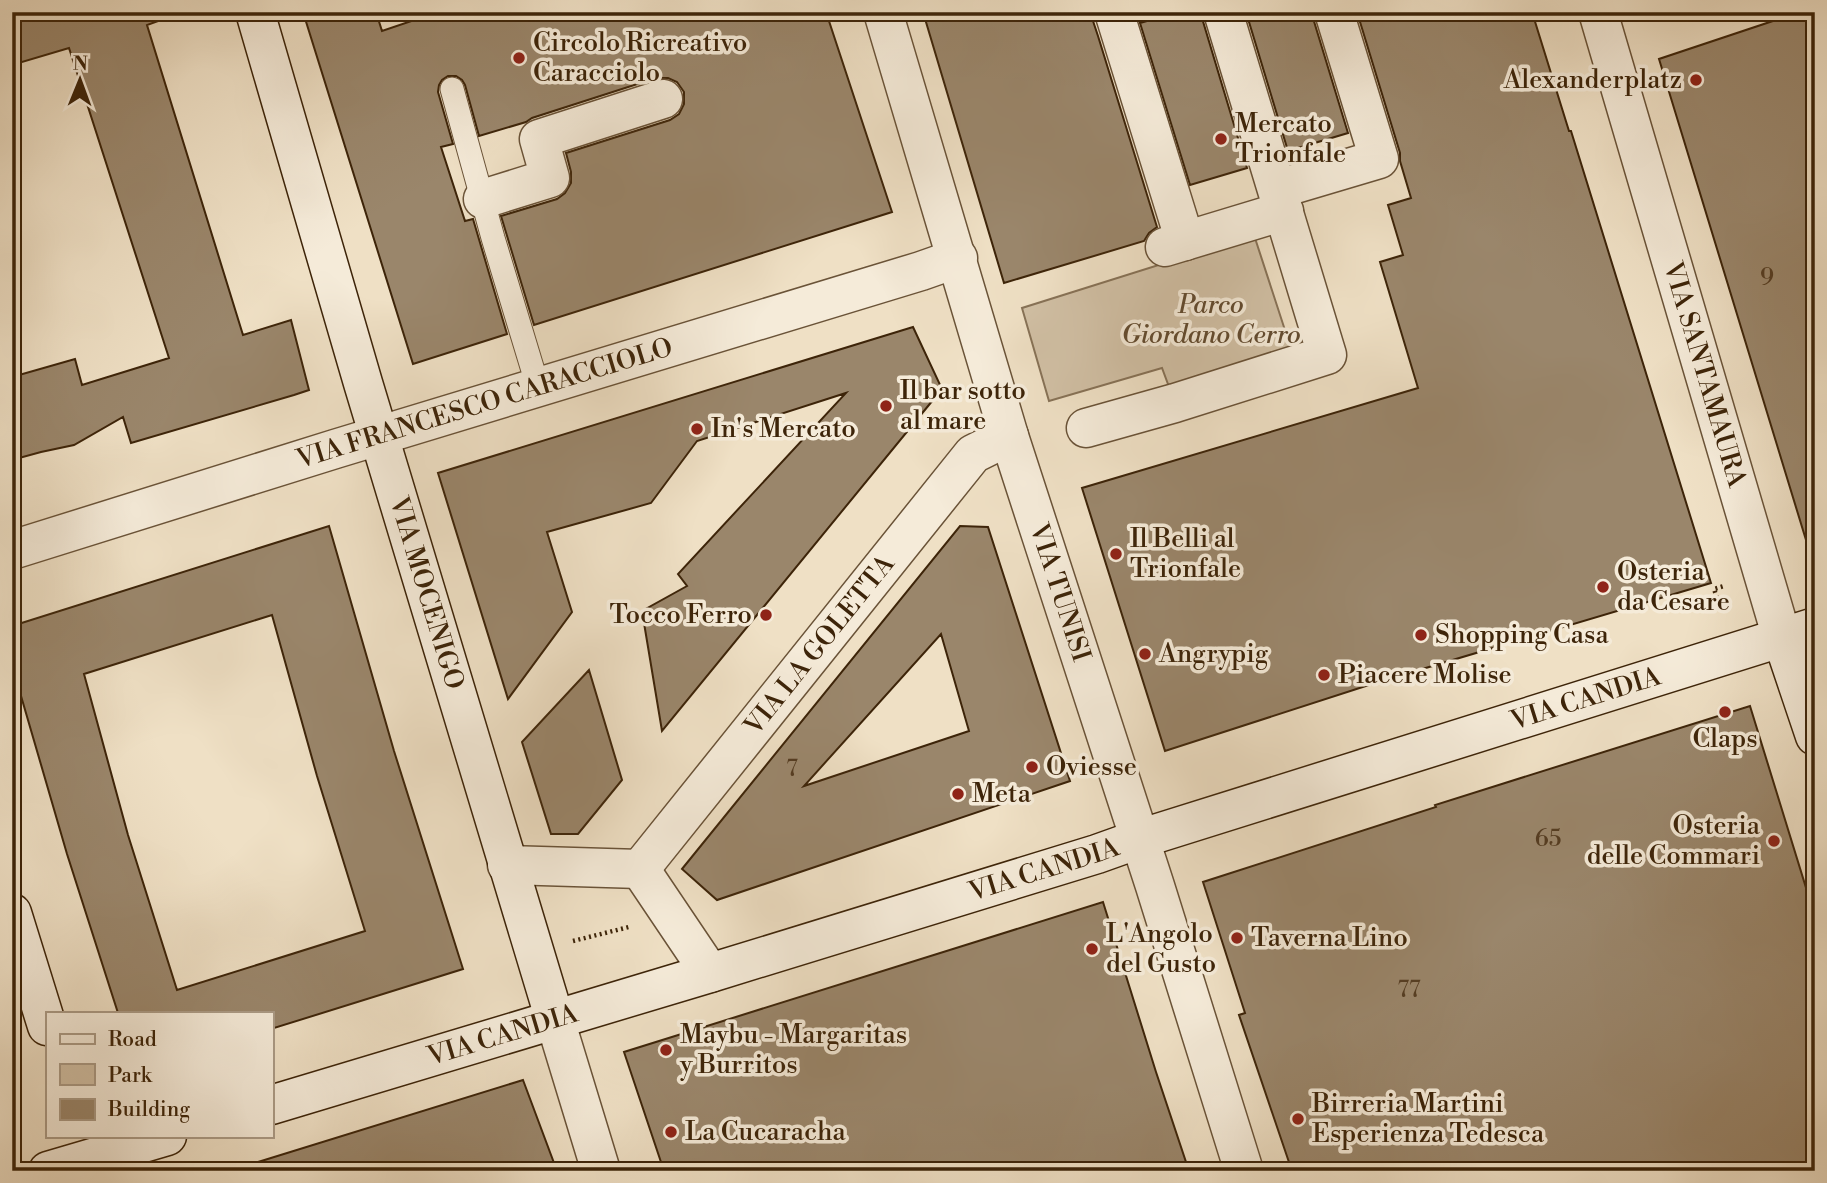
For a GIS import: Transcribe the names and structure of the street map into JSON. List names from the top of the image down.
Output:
{
  "streets": {
    "street": [
      "VIA SANTAMAURA",
      "VIA FRANCESCO CARACCIOLO",
      "VIA MOCENIGO",
      "VIA TUNISI",
      "VIA LA GOLETTA",
      "VIA CANDIA"
    ]
  },
  "crossings": [
    ["VIA SANTAMAURA", "VIA CANDIA"],
    ["VIA FRANCESCO CARACCIOLO", "VIA MOCENIGO"],
    ["VIA FRANCESCO CARACCIOLO", "VIA TUNISI"],
    ["VIA MOCENIGO", "VIA CANDIA"],
    ["VIA TUNISI", "VIA LA GOLETTA"],
    ["VIA TUNISI", "VIA CANDIA"]
  ],
  "parks": ["Parco Giordano Cerro"],
  "places": [
    "Circolo Ricreativo Caracciolo",
    "Alexanderplatz",
    "Mercato Trionfale",
    "Il bar sotto al mare",
    "In's Mercato",
    "Il Belli al Trionfale",
    "Osteria da Cesare",
    "Tocco Ferro",
    "Shopping Casa",
    "Angrypig",
    "Piacere Molise",
    "Claps",
    "Oviesse",
    "Meta",
    "Osteria delle Commari",
    "Taverna Lino",
    "L'Angolo del Gusto",
    "Maybu - Margaritas y Burritos",
    "Birreria Martini Esperienza Tedesca",
    "La Cucaracha"
  ],
  "house_numbers": [
    "9",
    "7",
    "65",
    "77"
  ],
  "legend": ["Road", "Park", "Building"],
  "north": "top"
}
